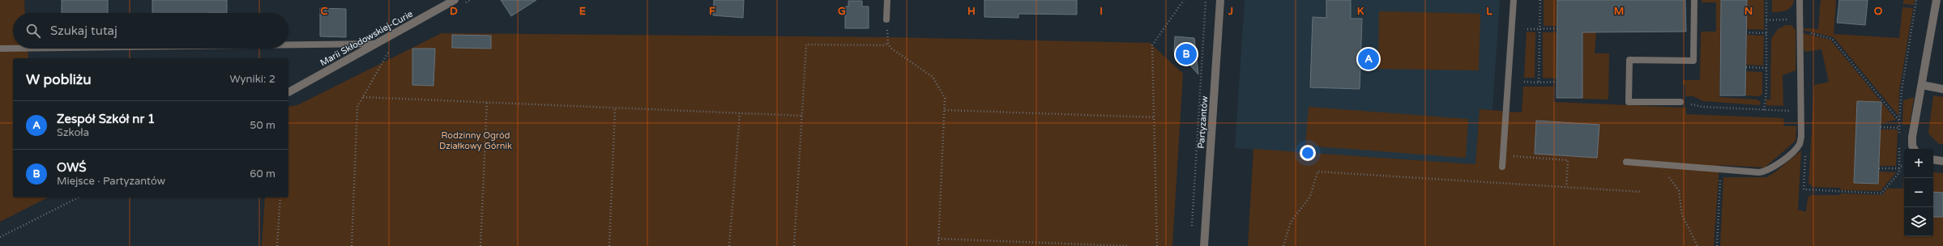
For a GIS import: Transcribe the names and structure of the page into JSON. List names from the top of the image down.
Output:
{
  "streets": {
    "street": ["Marii Skłodowskiej-Curie", "Partyzantów"]
  },
  "parks": ["Rodzinny Ogród Działkowy Górnik"],
  "page": {
    "search": "Szukaj tutaj",
    "pins": ["B", "A"],
    "heading": ["W pobliżu", "Wyniki: 2"],
    "list": [
      {
        "mark": "A",
        "name": "Zespół Szkół nr 1",
        "note": "Szkoła",
        "value": "50 m"
      },
      {
        "mark": "B",
        "name": "OWŚ",
        "note": "Miejsce · Partyzantów",
        "value": "60 m"
      }
    ],
    "map_buttons": ["+", "−"]
  },
  "grid": {
    "columns": [
      "C",
      "D",
      "E",
      "F",
      "G",
      "H",
      "I",
      "J",
      "K",
      "L",
      "M",
      "N",
      "O"
    ]
  }
}
